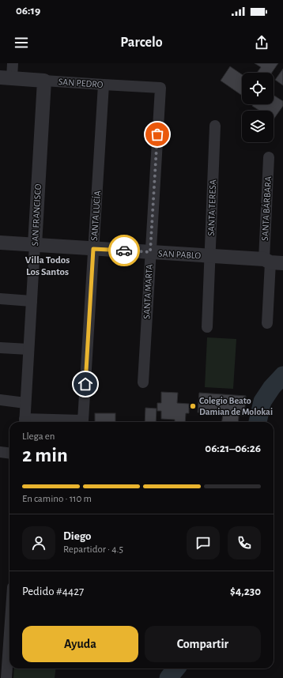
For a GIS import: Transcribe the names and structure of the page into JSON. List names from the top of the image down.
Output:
{
  "streets": {
    "street": [
      "SAN PEDRO",
      "SANTA TERESA",
      "SANTA BÁRBARA",
      "SAN FRANCISCO",
      "SANTA LUCÍA",
      "SAN PABLO",
      "SANTA MARTA"
    ]
  },
  "crossings": [
    ["SAN PEDRO", "SAN FRANCISCO"],
    ["SAN PEDRO", "SANTA LUCÍA"],
    ["SAN PEDRO", "SANTA MARTA"],
    ["SANTA TERESA", "SAN PABLO"],
    ["SANTA BÁRBARA", "SAN PABLO"],
    ["SAN FRANCISCO", "SANTA LUCÍA"],
    ["SAN FRANCISCO", "SAN PABLO"],
    ["SANTA LUCÍA", "SAN PABLO"],
    ["SAN PABLO", "SANTA MARTA"]
  ],
  "districts": ["Villa Todos Los Santos"],
  "places": ["Colegio Beato Damian de Molokai"],
  "page": {
    "status": "06:19",
    "header": "Parcelo",
    "heading": ["2 min", "Llega en", "06:21–06:26"],
    "panel": [
      "Diego",
      "Repartidor · 4.5",
      "Pedido #4427",
      "$4,230"
    ],
    "bar": "En camino · 110 m",
    "buttons": ["Ayuda", "Compartir"]
  }
}
